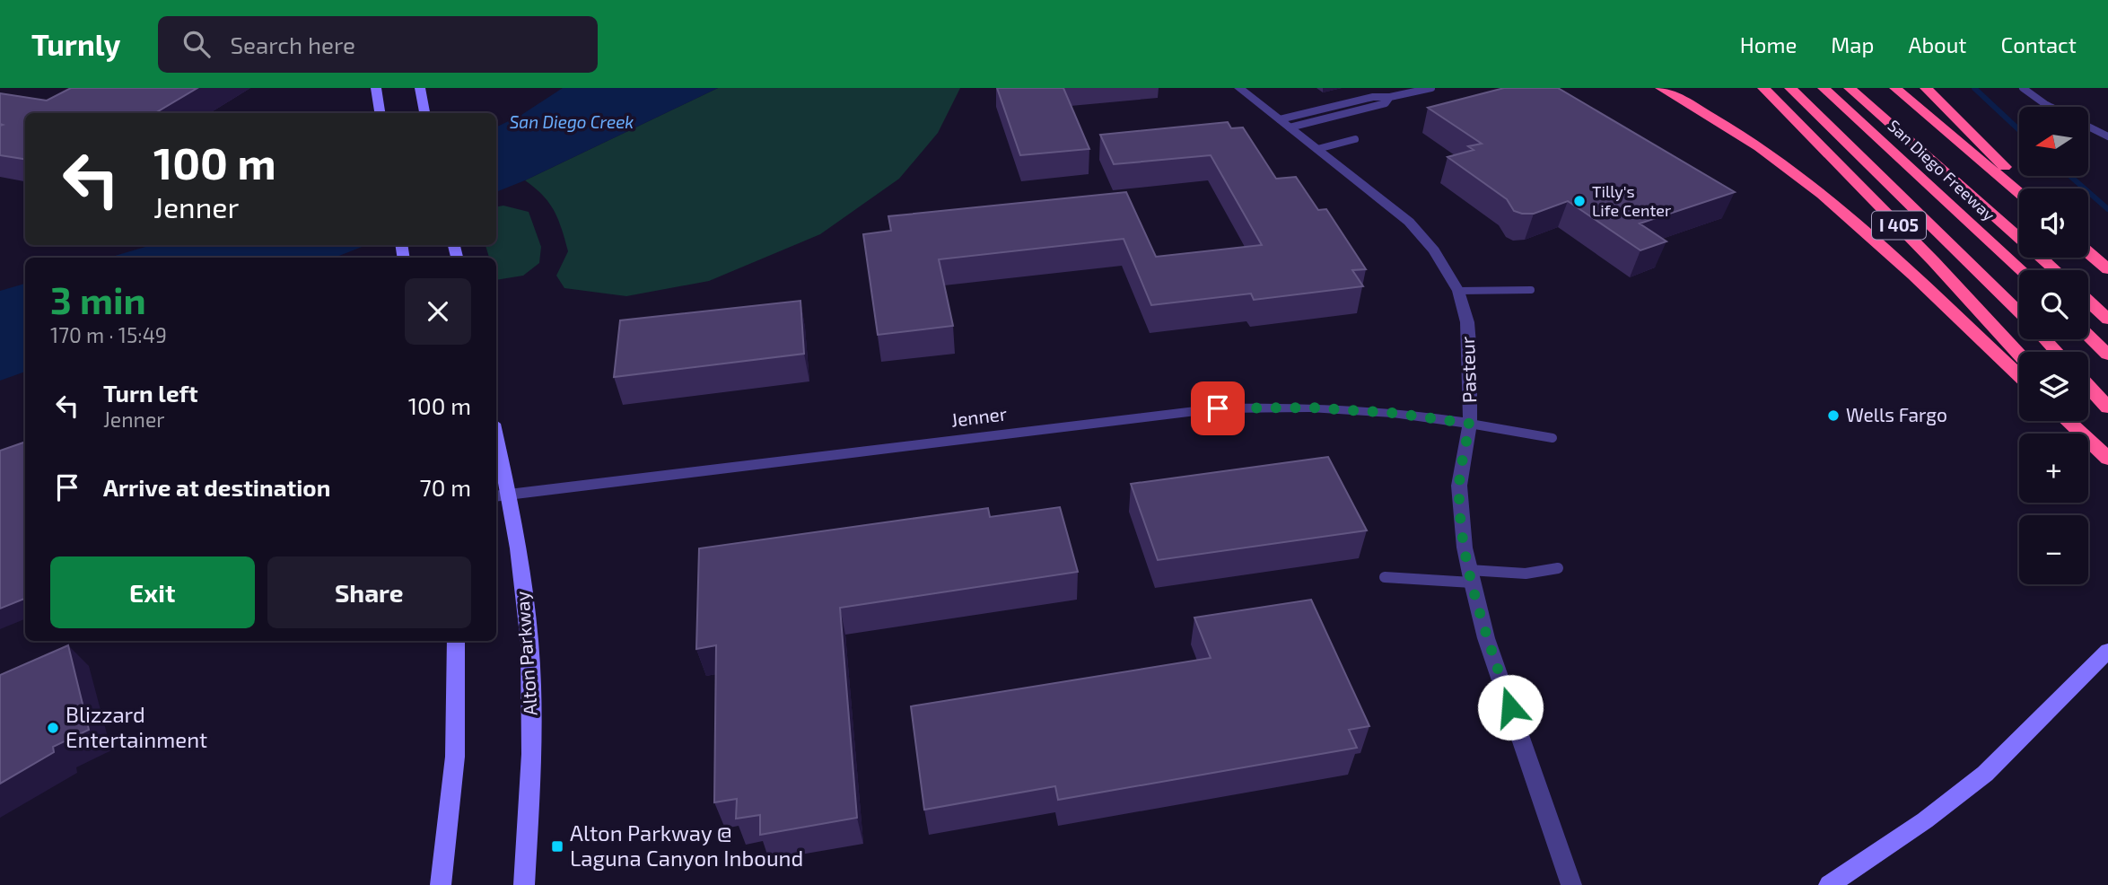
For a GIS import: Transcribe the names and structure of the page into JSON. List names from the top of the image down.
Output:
{
  "streets": {
    "highway": ["San Diego Freeway", "I 405"],
    "main road": ["Alton Parkway"],
    "street": ["Pasteur", "Jenner"]
  },
  "crossings": [
    ["Pasteur", "Jenner"],
    ["Jenner", "Alton Parkway"]
  ],
  "water": ["San Diego Creek"],
  "places": {
    "other": ["Tilly's Life Center", "Wells Fargo", "Blizzard Entertainment"],
    "transit": ["Alton Parkway @ Laguna Canyon Inbound"]
  },
  "north": "left",
  "page": {
    "header": "Turnly",
    "search": "Search here",
    "nav": [
      "Home",
      "Map",
      "About",
      "Contact"
    ],
    "map_buttons": ["+", "−"],
    "turn": ["100 m", "Jenner"],
    "heading": ["3 min", "170 m · 15:49"],
    "list": [
      {
        "name": "Turn left",
        "note": "Jenner",
        "value": "100 m"
      },
      {
        "name": "Arrive at destination",
        "value": "70 m"
      }
    ],
    "buttons": ["Exit", "Share"]
  }
}
